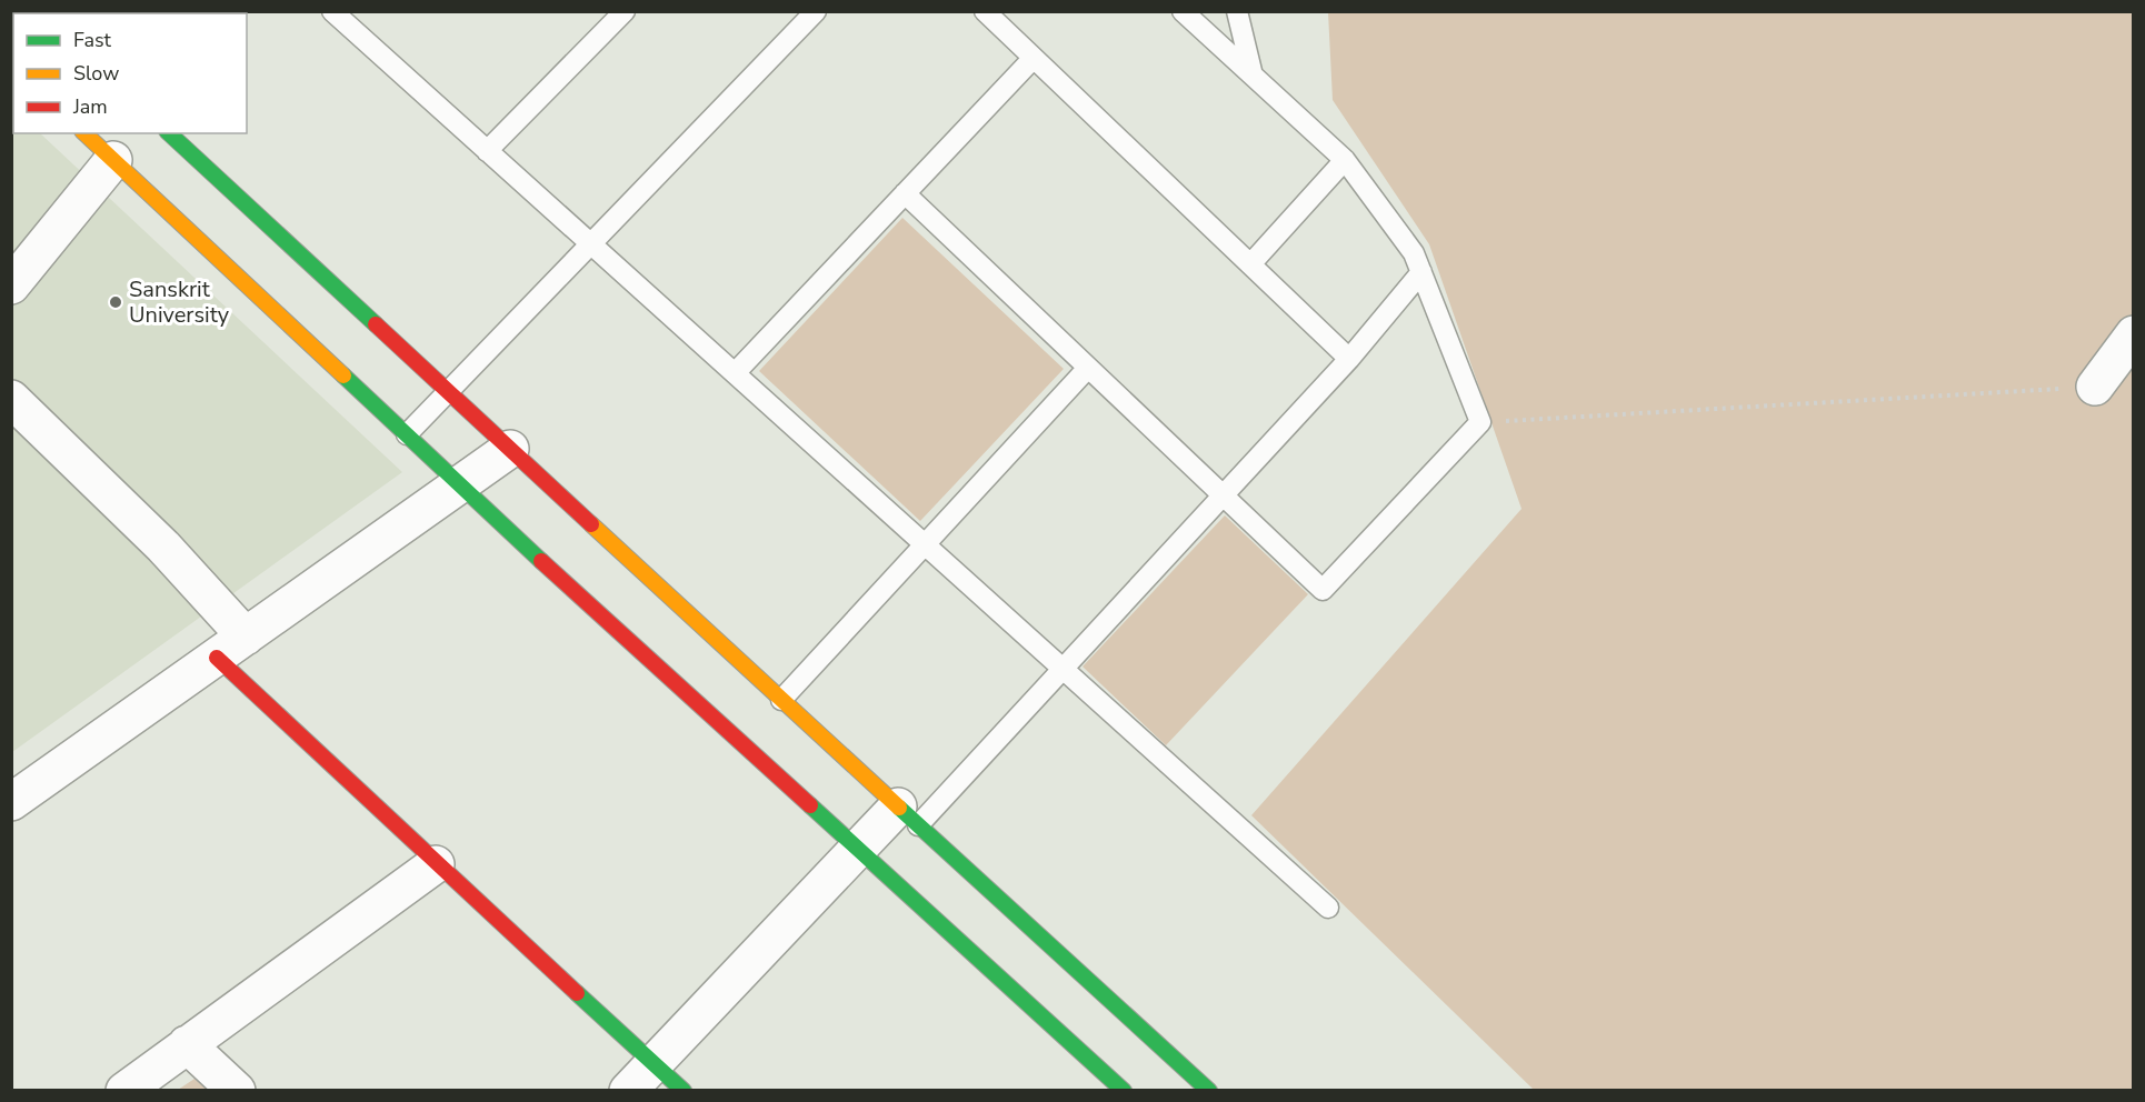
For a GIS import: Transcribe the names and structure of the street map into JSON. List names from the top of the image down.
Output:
{
  "places": ["Sanskrit University"],
  "legend": ["Fast", "Slow", "Jam"]
}
